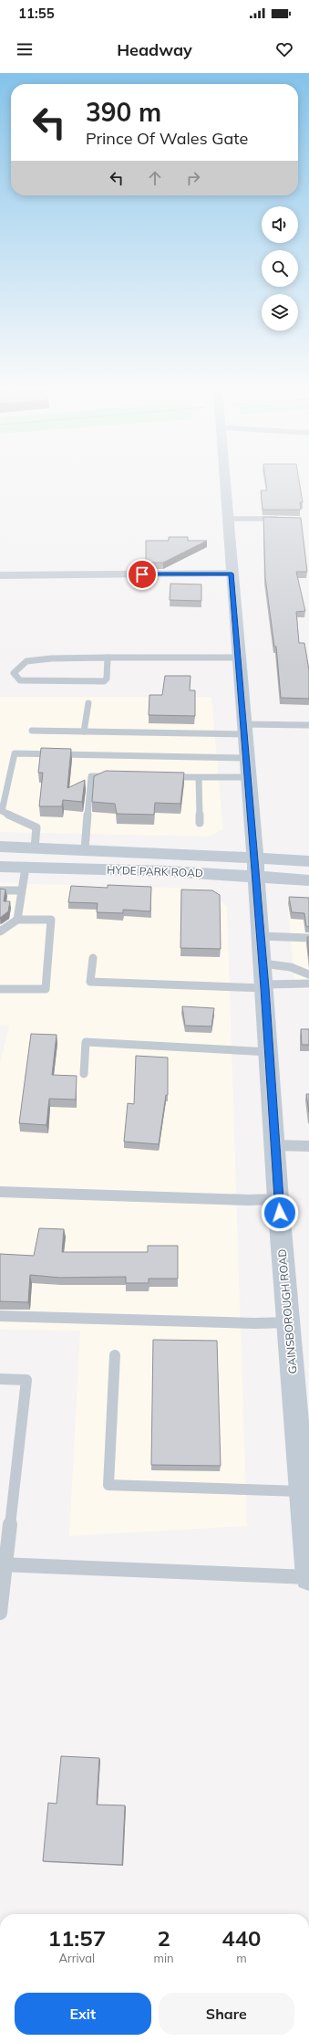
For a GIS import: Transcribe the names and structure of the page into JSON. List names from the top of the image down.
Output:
{
  "streets": {
    "main road": ["HYDE PARK ROAD", "GAINSBOROUGH ROAD"]
  },
  "crossings": [
    ["HYDE PARK ROAD", "GAINSBOROUGH ROAD"]
  ],
  "page": {
    "status": "11:55",
    "header": "Headway",
    "turn": ["390 m", "Prince Of Wales Gate"],
    "eta": [
      "11:57",
      "Arrival",
      "2",
      "min",
      "440",
      "m"
    ],
    "buttons": ["Exit", "Share"]
  }
}
